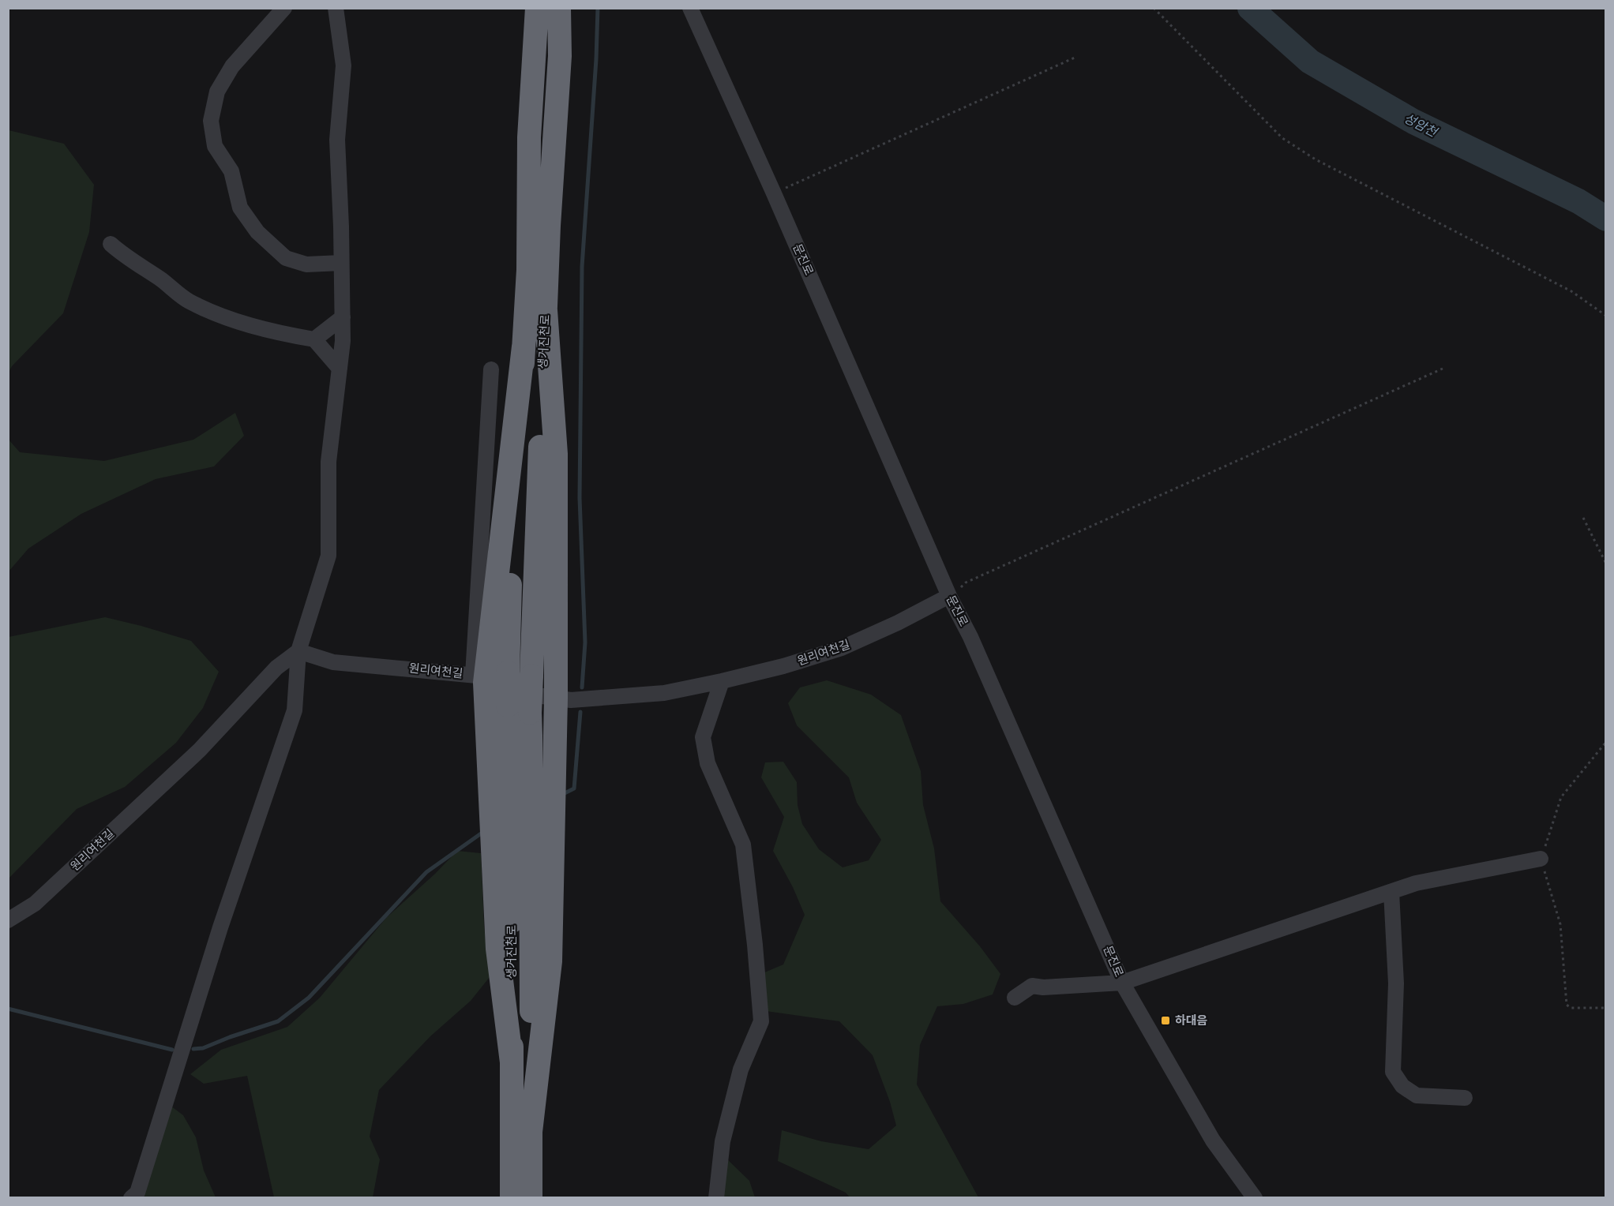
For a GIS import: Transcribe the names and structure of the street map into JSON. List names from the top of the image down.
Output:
{
  "streets": {
    "highway": ["생거진천로"],
    "street": ["문진로", "원리여천길"]
  },
  "crossings": [
    ["문진로", "원리여천길"]
  ],
  "water": ["성암천"],
  "places": {
    "transit": ["하대음"]
  }
}
